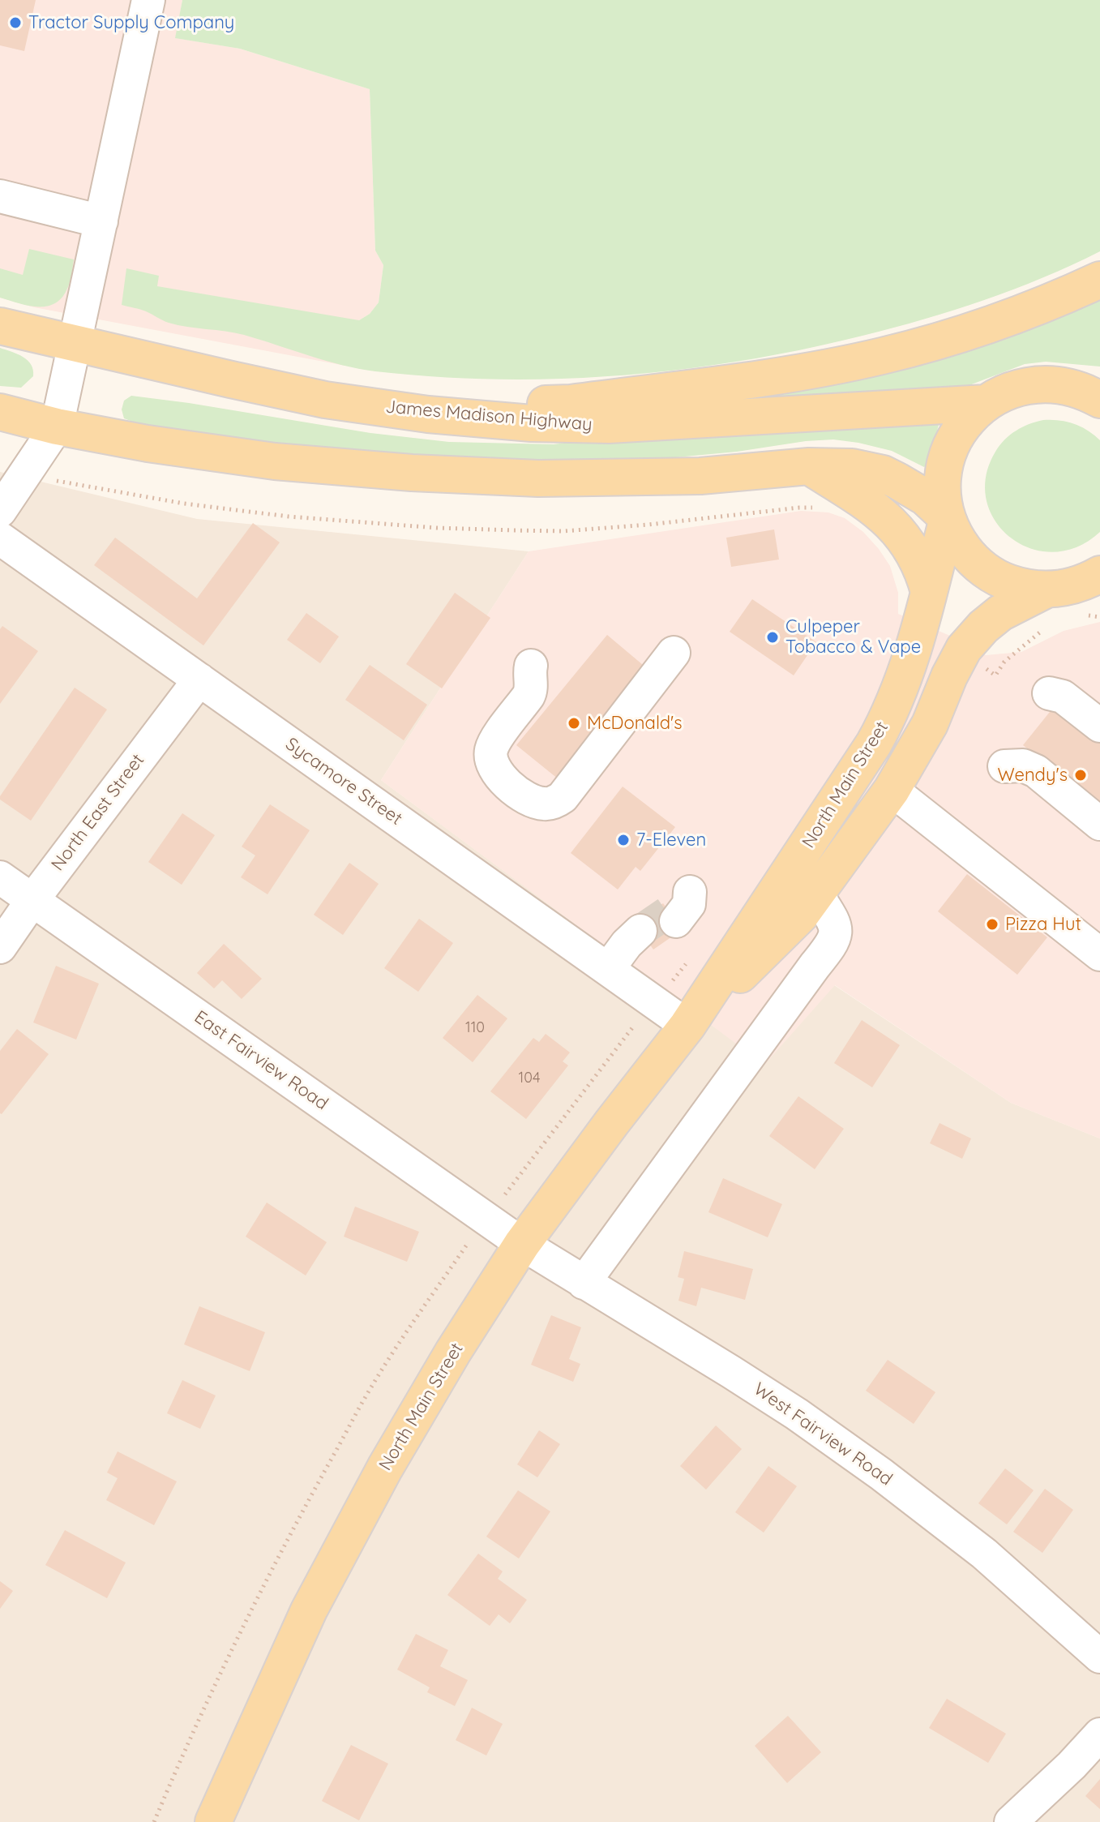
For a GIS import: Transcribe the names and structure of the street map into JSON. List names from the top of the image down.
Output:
{
  "streets": {
    "main road": ["James Madison Highway", "North Main Street"],
    "street": [
      "Sycamore Street",
      "North East Street",
      "East Fairview Road",
      "West Fairview Road"
    ]
  },
  "crossings": [
    ["James Madison Highway", "North Main Street"],
    ["Sycamore Street", "North Main Street"],
    ["Sycamore Street", "North East Street"],
    ["North Main Street", "East Fairview Road"],
    ["North Main Street", "West Fairview Road"],
    ["North East Street", "East Fairview Road"],
    ["East Fairview Road", "West Fairview Road"]
  ],
  "places": [
    "Tractor Supply Company",
    "Culpeper Tobacco & Vape",
    "McDonald's",
    "Wendy's",
    "7-Eleven",
    "Pizza Hut"
  ],
  "house_numbers": ["110", "104"]
}
